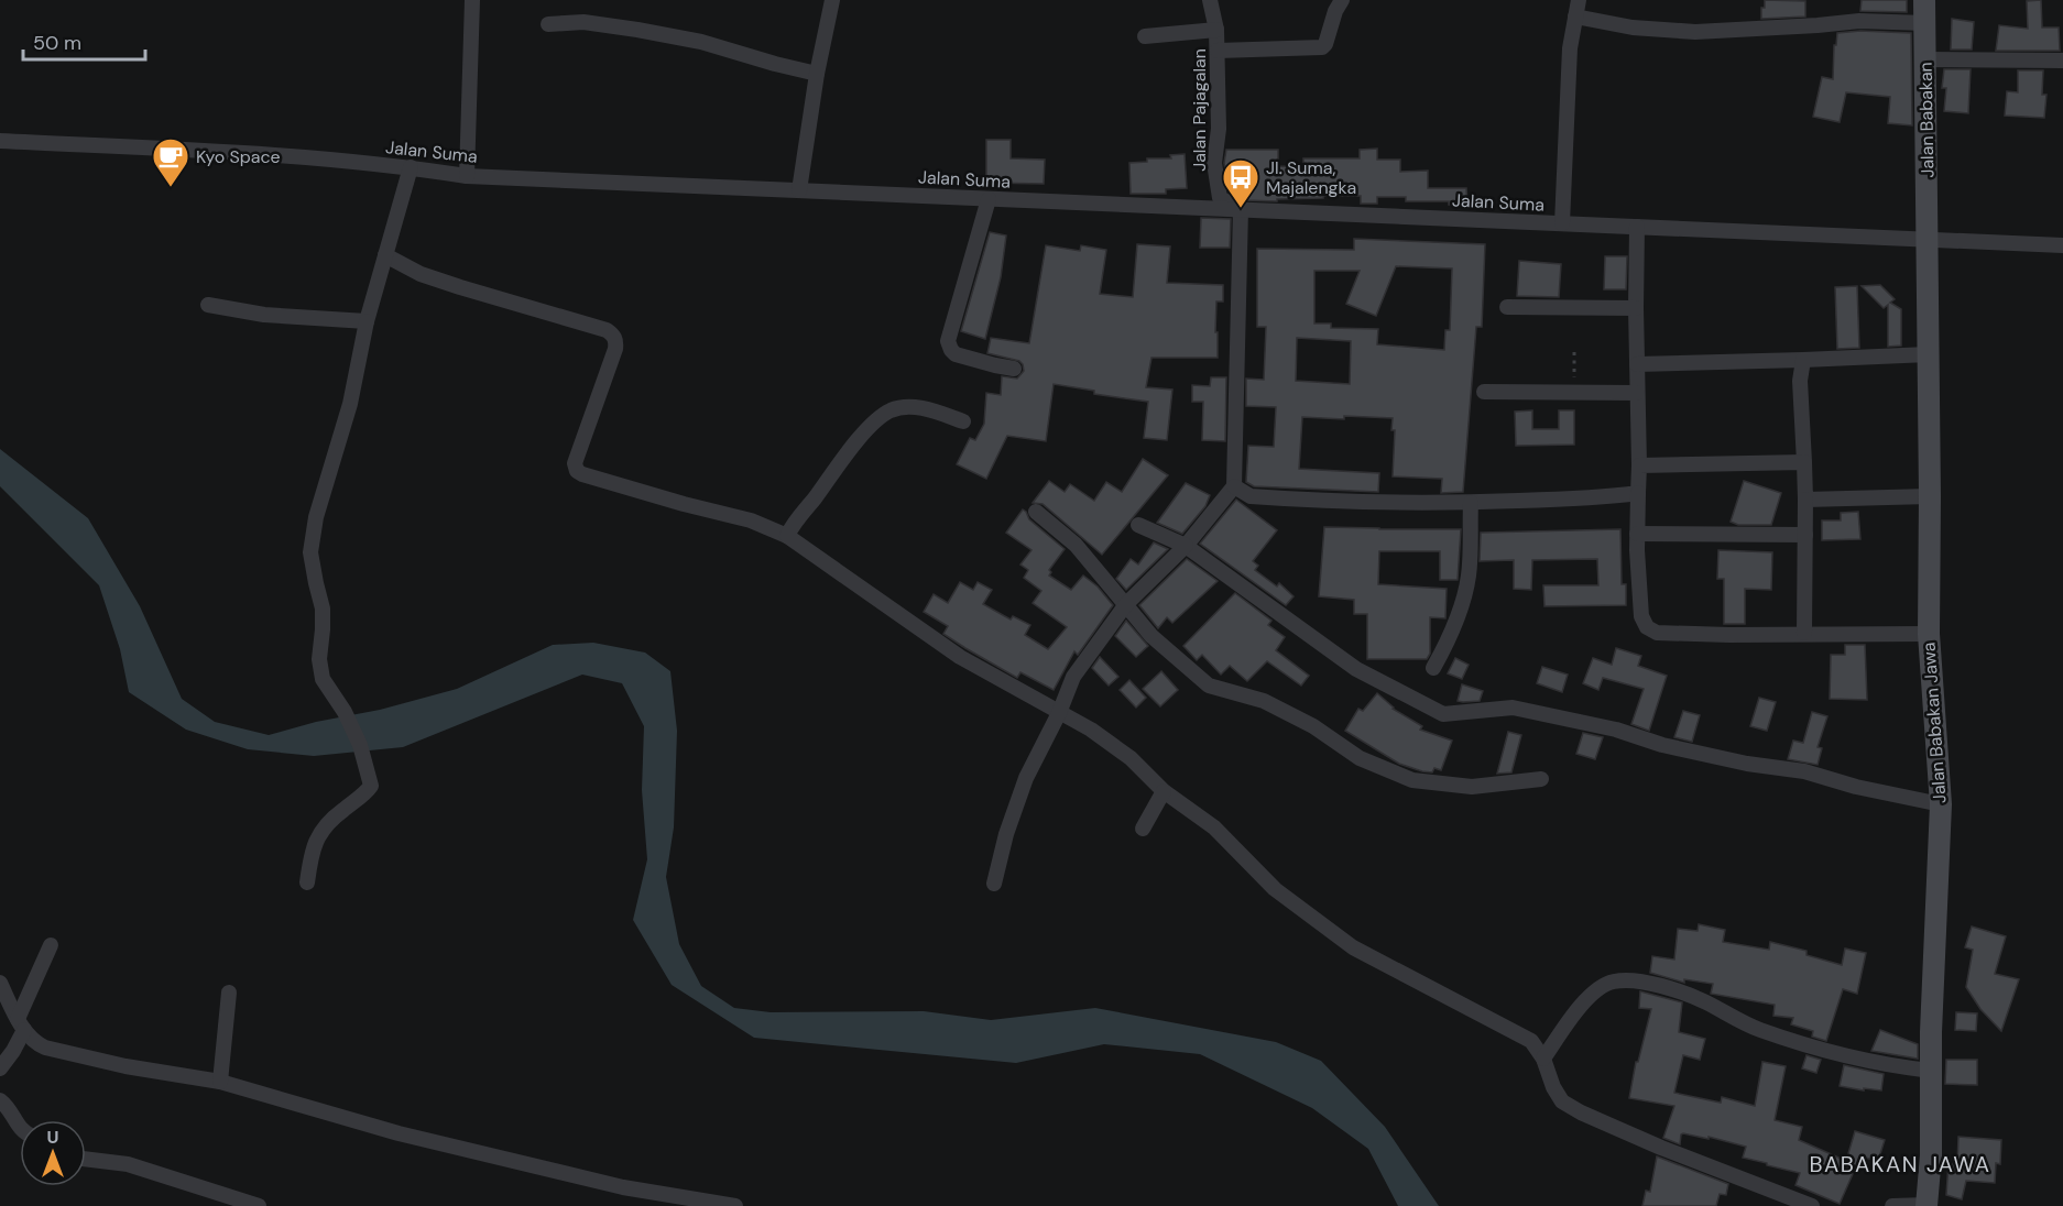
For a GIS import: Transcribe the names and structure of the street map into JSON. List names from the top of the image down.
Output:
{
  "streets": {
    "street": [
      "Jalan Pajagalan",
      "Jalan Babakan",
      "Jalan Suma",
      "Jalan Babakan Jawa"
    ]
  },
  "crossings": [
    ["Jalan Pajagalan", "Jalan Suma"],
    ["Jalan Babakan", "Jalan Suma"],
    ["Jalan Babakan", "Jalan Babakan Jawa"],
    ["Jalan Suma", "Jalan Babakan Jawa"]
  ],
  "districts": ["BABAKAN JAWA"],
  "places": {
    "cafe": ["Kyo Space"],
    "bus stop": ["Jl. Suma, Majalengka"]
  },
  "scale_bar": "50 m",
  "north": "top"
}
